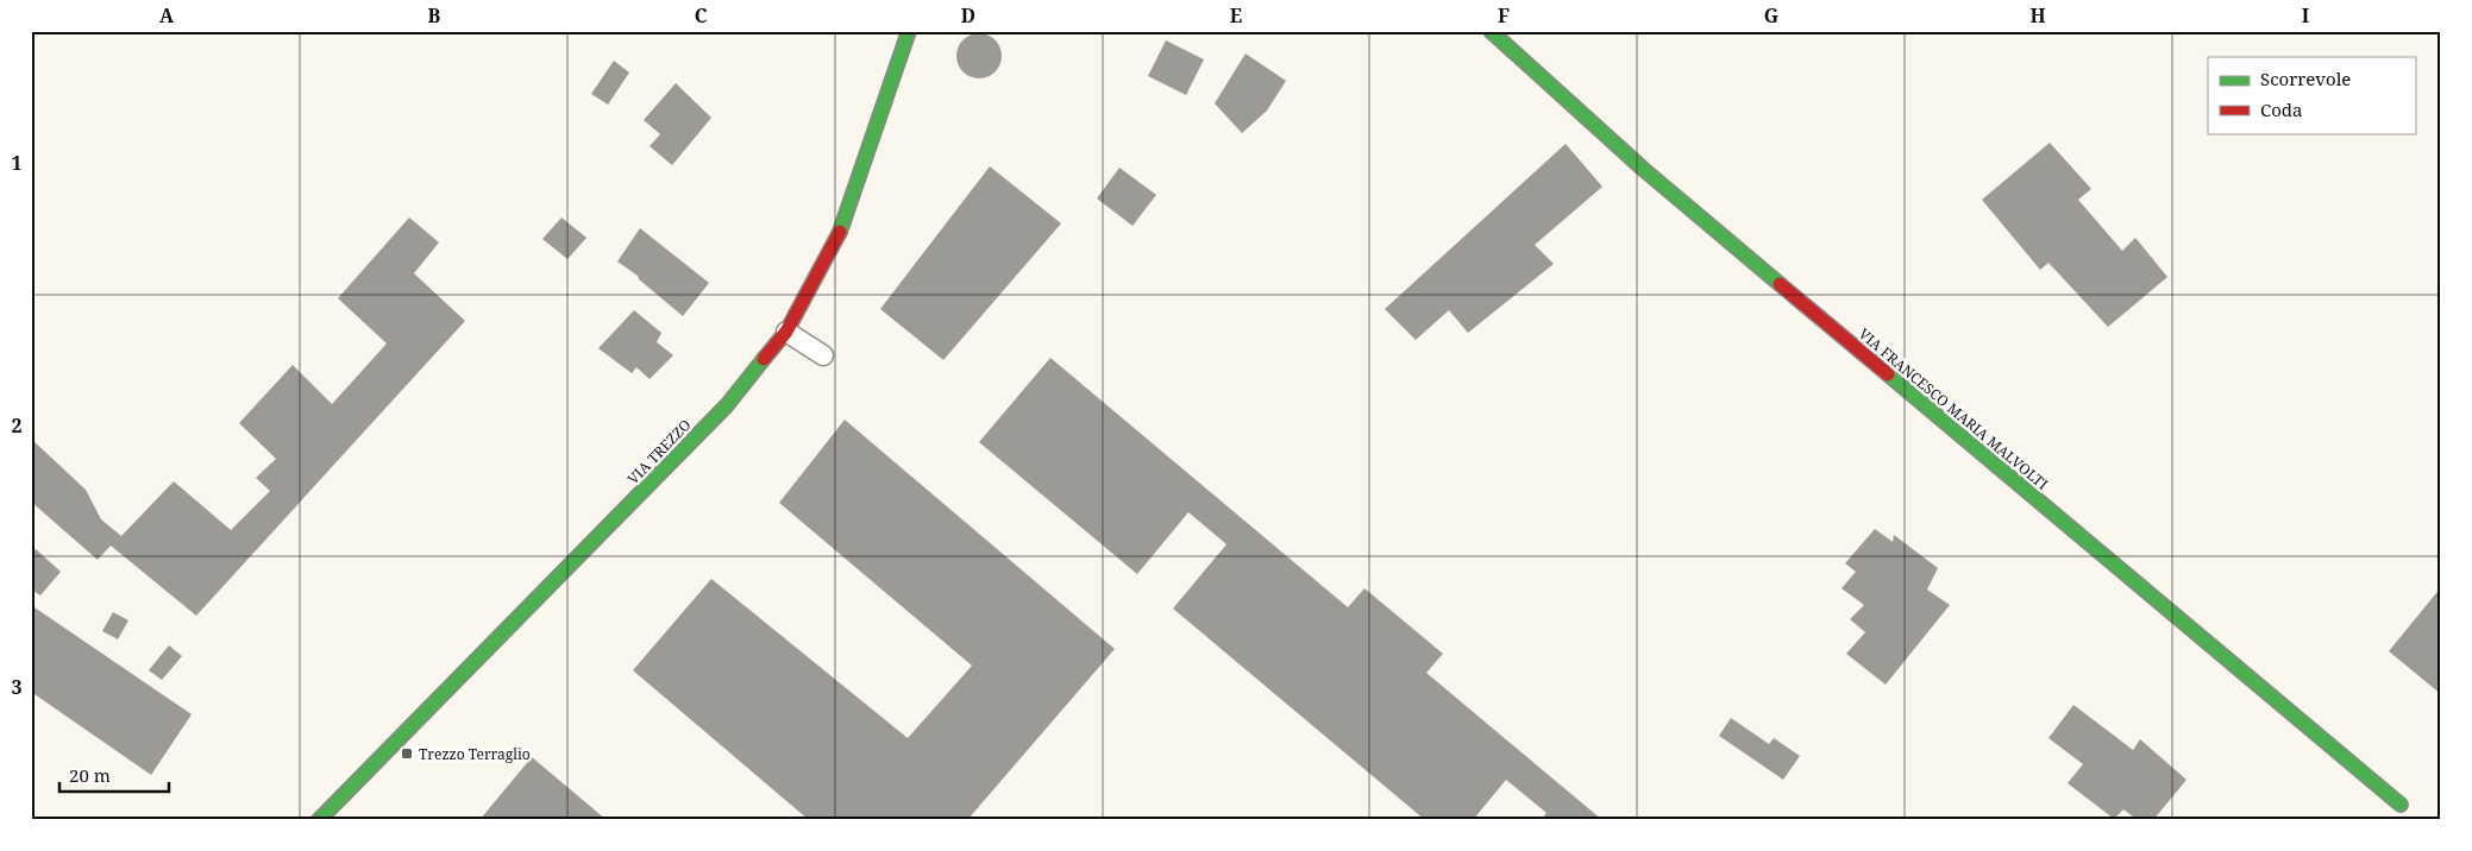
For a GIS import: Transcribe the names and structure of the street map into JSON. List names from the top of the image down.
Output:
{
  "streets": {
    "street": ["VIA FRANCESCO MARIA MALVOLTI", "VIA TREZZO"]
  },
  "places": {
    "transit": ["Trezzo Terraglio"]
  },
  "legend": ["Scorrevole", "Coda"],
  "scale_bar": "20 m",
  "grid": {
    "columns": [
      "A",
      "B",
      "C",
      "D",
      "E",
      "F",
      "G",
      "H",
      "I"
    ],
    "rows": ["1", "2", "3"]
  }
}
